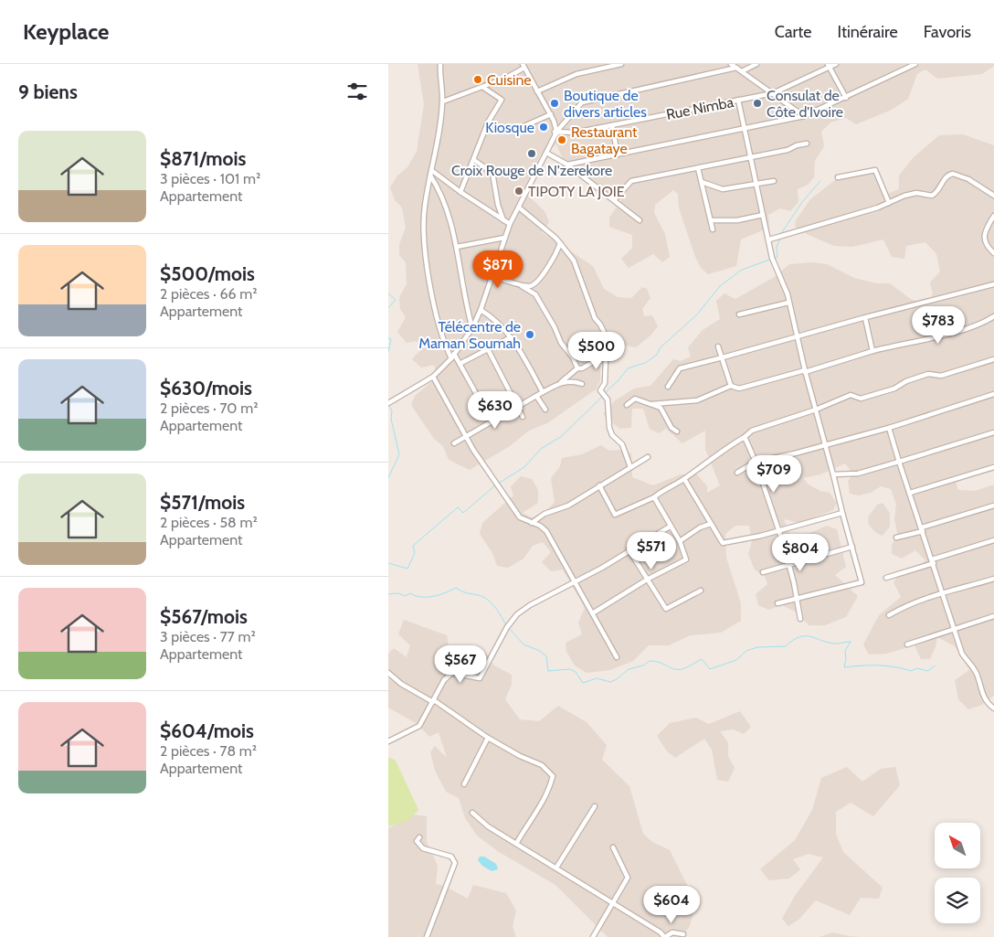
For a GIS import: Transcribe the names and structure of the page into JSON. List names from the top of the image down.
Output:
{
  "streets": {
    "street": ["Rue Nimba"]
  },
  "places": [
    "Cuisine",
    "Boutique de divers articles",
    "Consulat de Côte d'Ivoire",
    "Kiosque",
    "Restaurant Bagataye",
    "Croix Rouge de N'zerekore",
    "TIPOTY LA JOIE",
    "Télécentre de Maman Soumah"
  ],
  "north": "top left",
  "page": {
    "header": "Keyplace",
    "nav": ["Carte", "Itinéraire", "Favoris"],
    "heading": "9 biens",
    "list": [
      {
        "name": "$871/mois",
        "note": "3 pièces · 101 m² · Appartement"
      },
      {
        "name": "$500/mois",
        "note": "2 pièces · 66 m² · Appartement"
      },
      {
        "name": "$630/mois",
        "note": "2 pièces · 70 m² · Appartement"
      },
      {
        "name": "$571/mois",
        "note": "2 pièces · 58 m² · Appartement"
      },
      {
        "name": "$567/mois",
        "note": "3 pièces · 77 m² · Appartement"
      },
      {
        "name": "$604/mois",
        "note": "2 pièces · 78 m² · Appartement"
      }
    ],
    "price": [
      "$871",
      "$783",
      "$500",
      "$630",
      "$709",
      "$571",
      "$804",
      "$567",
      "$604"
    ]
  }
}
